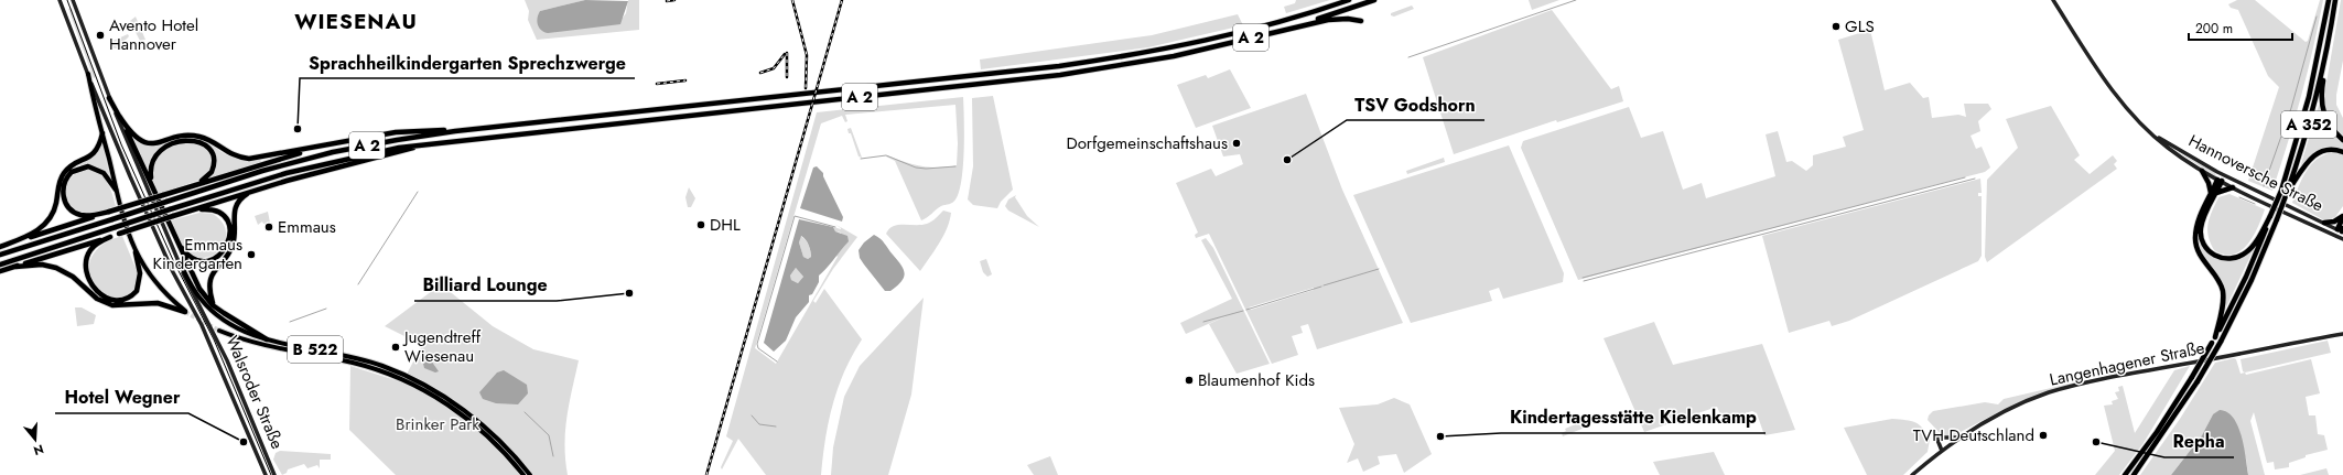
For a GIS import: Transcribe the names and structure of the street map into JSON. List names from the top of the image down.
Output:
{
  "streets": {
    "highway": ["A 2", "A 352", "B 522"],
    "main road": ["Hannoversche Straße", "Langenhagener Straße", "Walsroder Straße"]
  },
  "crossings": [
    ["B 522", "Walsroder Straße"]
  ],
  "districts": ["WIESENAU"],
  "parks": ["Brinker Park"],
  "places": [
    "GLS",
    "Avento Hotel Hannover",
    "Sprachheilkindergarten Sprechzwerge",
    "Dorfgemeinschaftshaus",
    "TSV Godshorn",
    "DHL",
    "Emmaus",
    "Emmaus Kindergarten",
    "Billiard Lounge",
    "Jugendtreff Wiesenau",
    "Blaumenhof Kids",
    "TVH Deutschland",
    "Kindertagesstätte Kielenkamp",
    "Hotel Wegner",
    "Repha"
  ],
  "scale_bar": "200 m",
  "north": "bottom"
}
